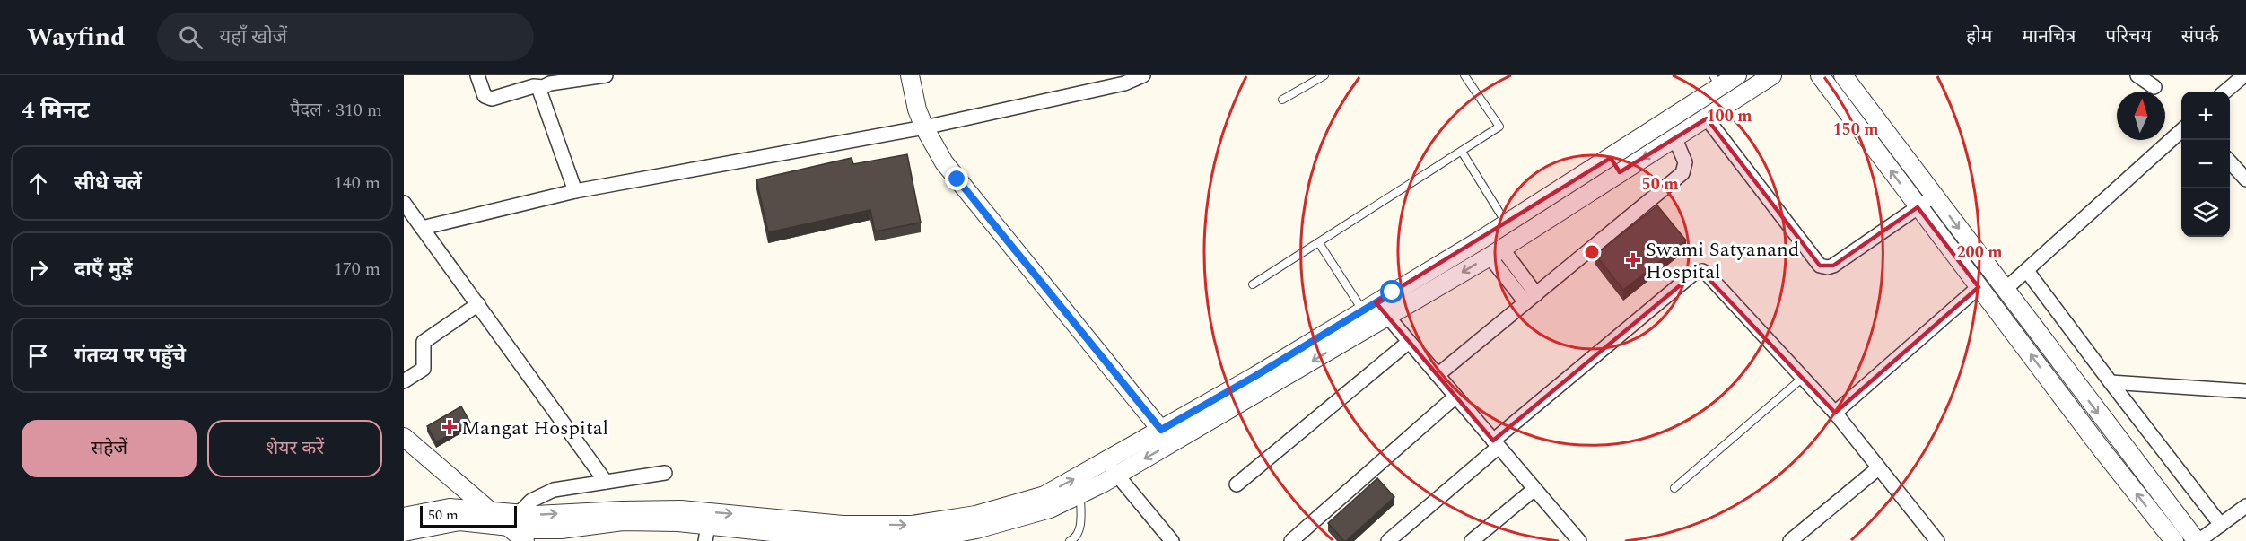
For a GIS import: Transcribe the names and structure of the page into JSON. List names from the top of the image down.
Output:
{
  "places": {
    "health": ["Swami Satyanand Hospital", "Mangat Hospital"]
  },
  "scale_bar": "50 m",
  "north": "top",
  "page": {
    "header": "Wayfind",
    "search": "यहाँ खोजें",
    "nav": [
      "होम",
      "मानचित्र",
      "परिचय",
      "संपर्क"
    ],
    "heading": ["4 मिनट", "पैदल · 310 m"],
    "map_buttons": ["+", "−"],
    "list": [
      ["सीधे चलें", "140 m"],
      ["दाएँ मुड़ें", "170 m"],
      "गंतव्य पर पहुँचे"
    ],
    "buttons": ["सहेजें", "शेयर करें"],
    "scale": "50 m"
  },
  "rings": [
    "100 m",
    "150 m",
    "50 m",
    "200 m"
  ]
}
